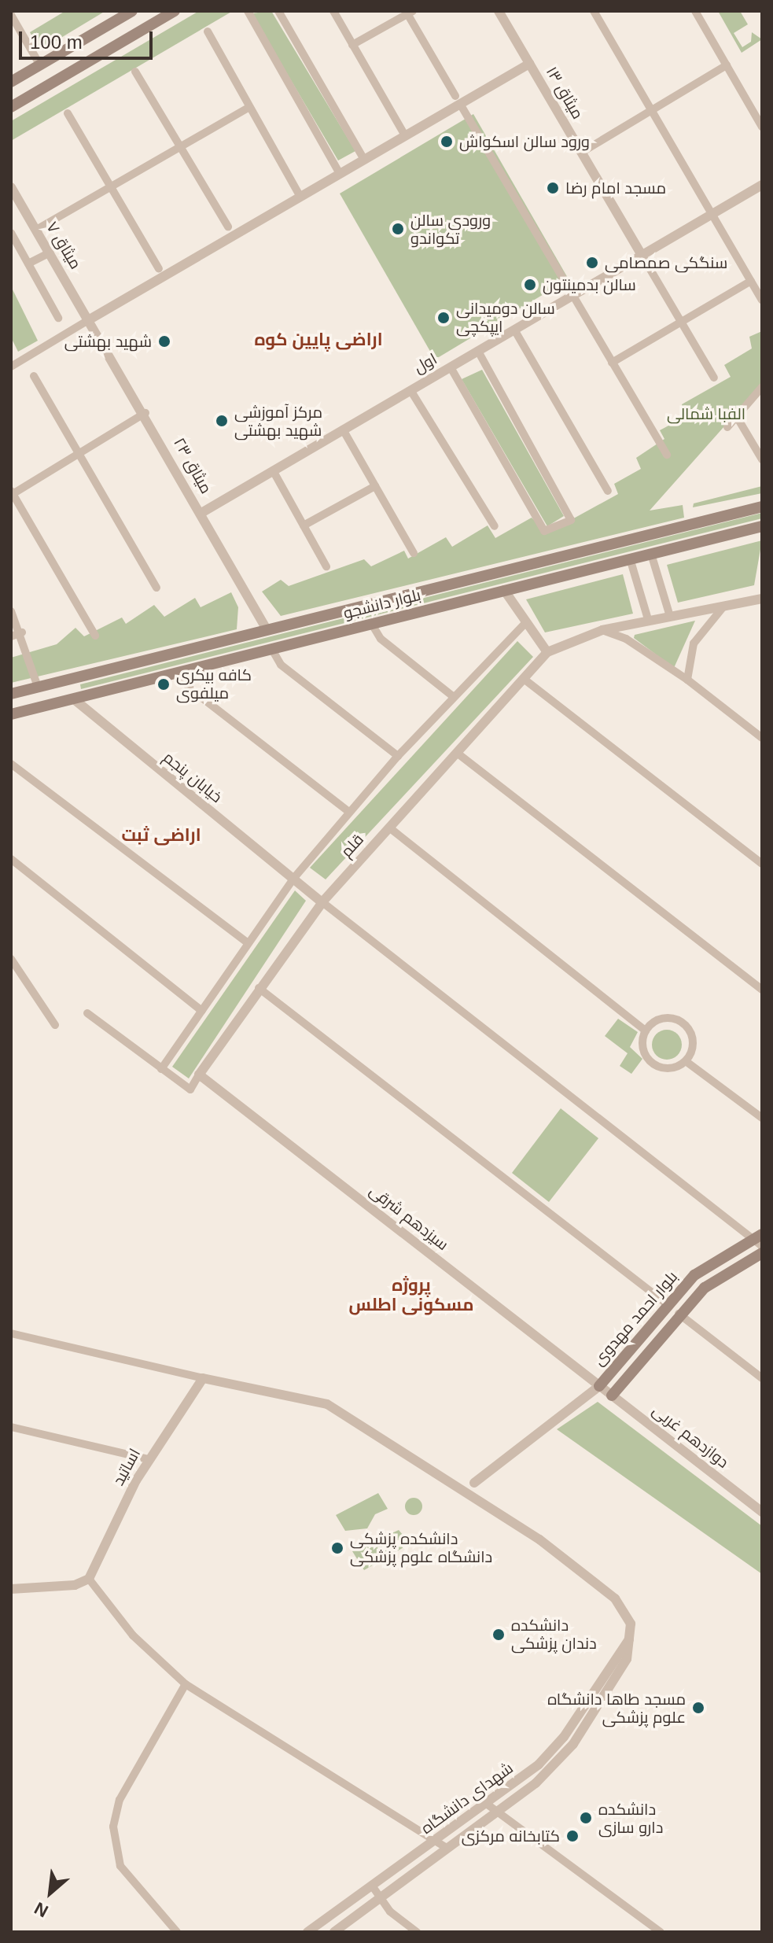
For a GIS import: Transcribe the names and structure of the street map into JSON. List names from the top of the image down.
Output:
{
  "streets": {
    "main road": ["بلوار دانشجو", "بلوار احمد مهدوی"],
    "street": [
      "میثاق ۱۳",
      "میثاق ۷",
      "اول",
      "میثاق ۲۳",
      "خیابان پنجم",
      "قلم",
      "سیزدهم شرقی",
      "دوازدهم غربی",
      "اساتید",
      "شهدای دانشگاه"
    ]
  },
  "crossings": [
    ["میثاق ۱۳", "اول"],
    ["میثاق ۷", "میثاق ۲۳"],
    ["اول", "میثاق ۲۳"],
    ["میثاق ۲۳", "بلوار دانشجو"],
    ["بلوار دانشجو", "خیابان پنجم"],
    ["خیابان پنجم", "قلم"],
    ["قلم", "سیزدهم شرقی"],
    ["سیزدهم شرقی", "بلوار احمد مهدوی"],
    ["سیزدهم شرقی", "دوازدهم غربی"],
    ["بلوار احمد مهدوی", "دوازدهم غربی"]
  ],
  "districts": ["اراضی پایین کوه", "اراضی ثبت", "پروژه مسکونی اطلس"],
  "parks": ["الفبا شمالی"],
  "places": [
    "ورود سالن اسکواش",
    "مسجد امام رضا",
    "ورودی سالن تکواندو",
    "سنگکی صمصامی",
    "سالن بدمینتون",
    "سالن دومیدانی ایپکچی",
    "شهید بهشتی",
    "مرکز آموزشی شهید بهشتی",
    "کافه بیکری میلفوی",
    "دانشکده پزشکی دانشگاه علوم پزشکی",
    "دانشکده دندان پزشکی",
    "مسجد طاها دانشگاه علوم پزشکی",
    "دانشکده دارو سازی",
    "کتابخانه مرکزی"
  ],
  "scale_bar": "100 m",
  "north": "bottom left"
}
